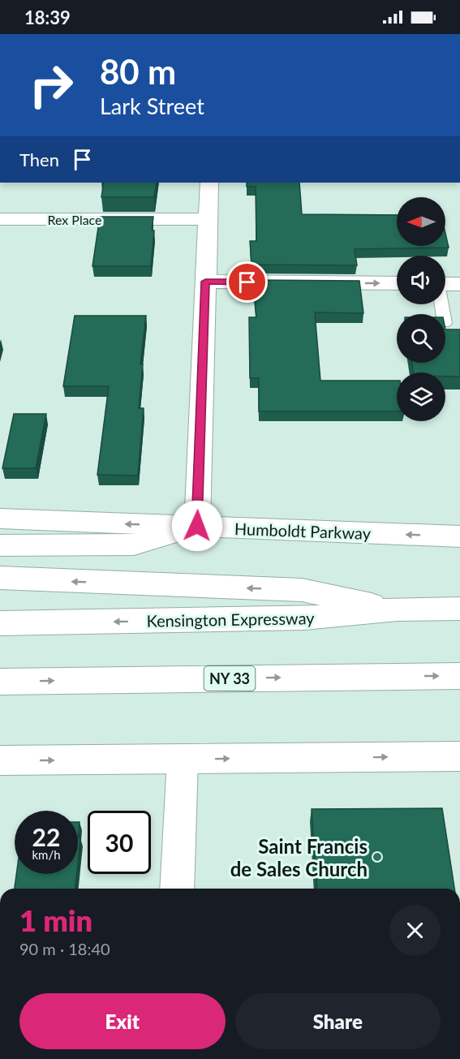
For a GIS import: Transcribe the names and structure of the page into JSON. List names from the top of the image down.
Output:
{
  "streets": {
    "main road": [
      "Rex Place",
      "Humboldt Parkway",
      "Kensington Expressway",
      "NY 33"
    ]
  },
  "places": ["Saint Francis de Sales Church"],
  "north": "left",
  "page": {
    "status": "18:39",
    "turn": ["80 m", "Lark Street"],
    "then": "Then",
    "speed": "22 km/h",
    "limit": "30",
    "heading": ["1 min", "90 m · 18:40"],
    "buttons": ["Exit", "Share"]
  }
}
